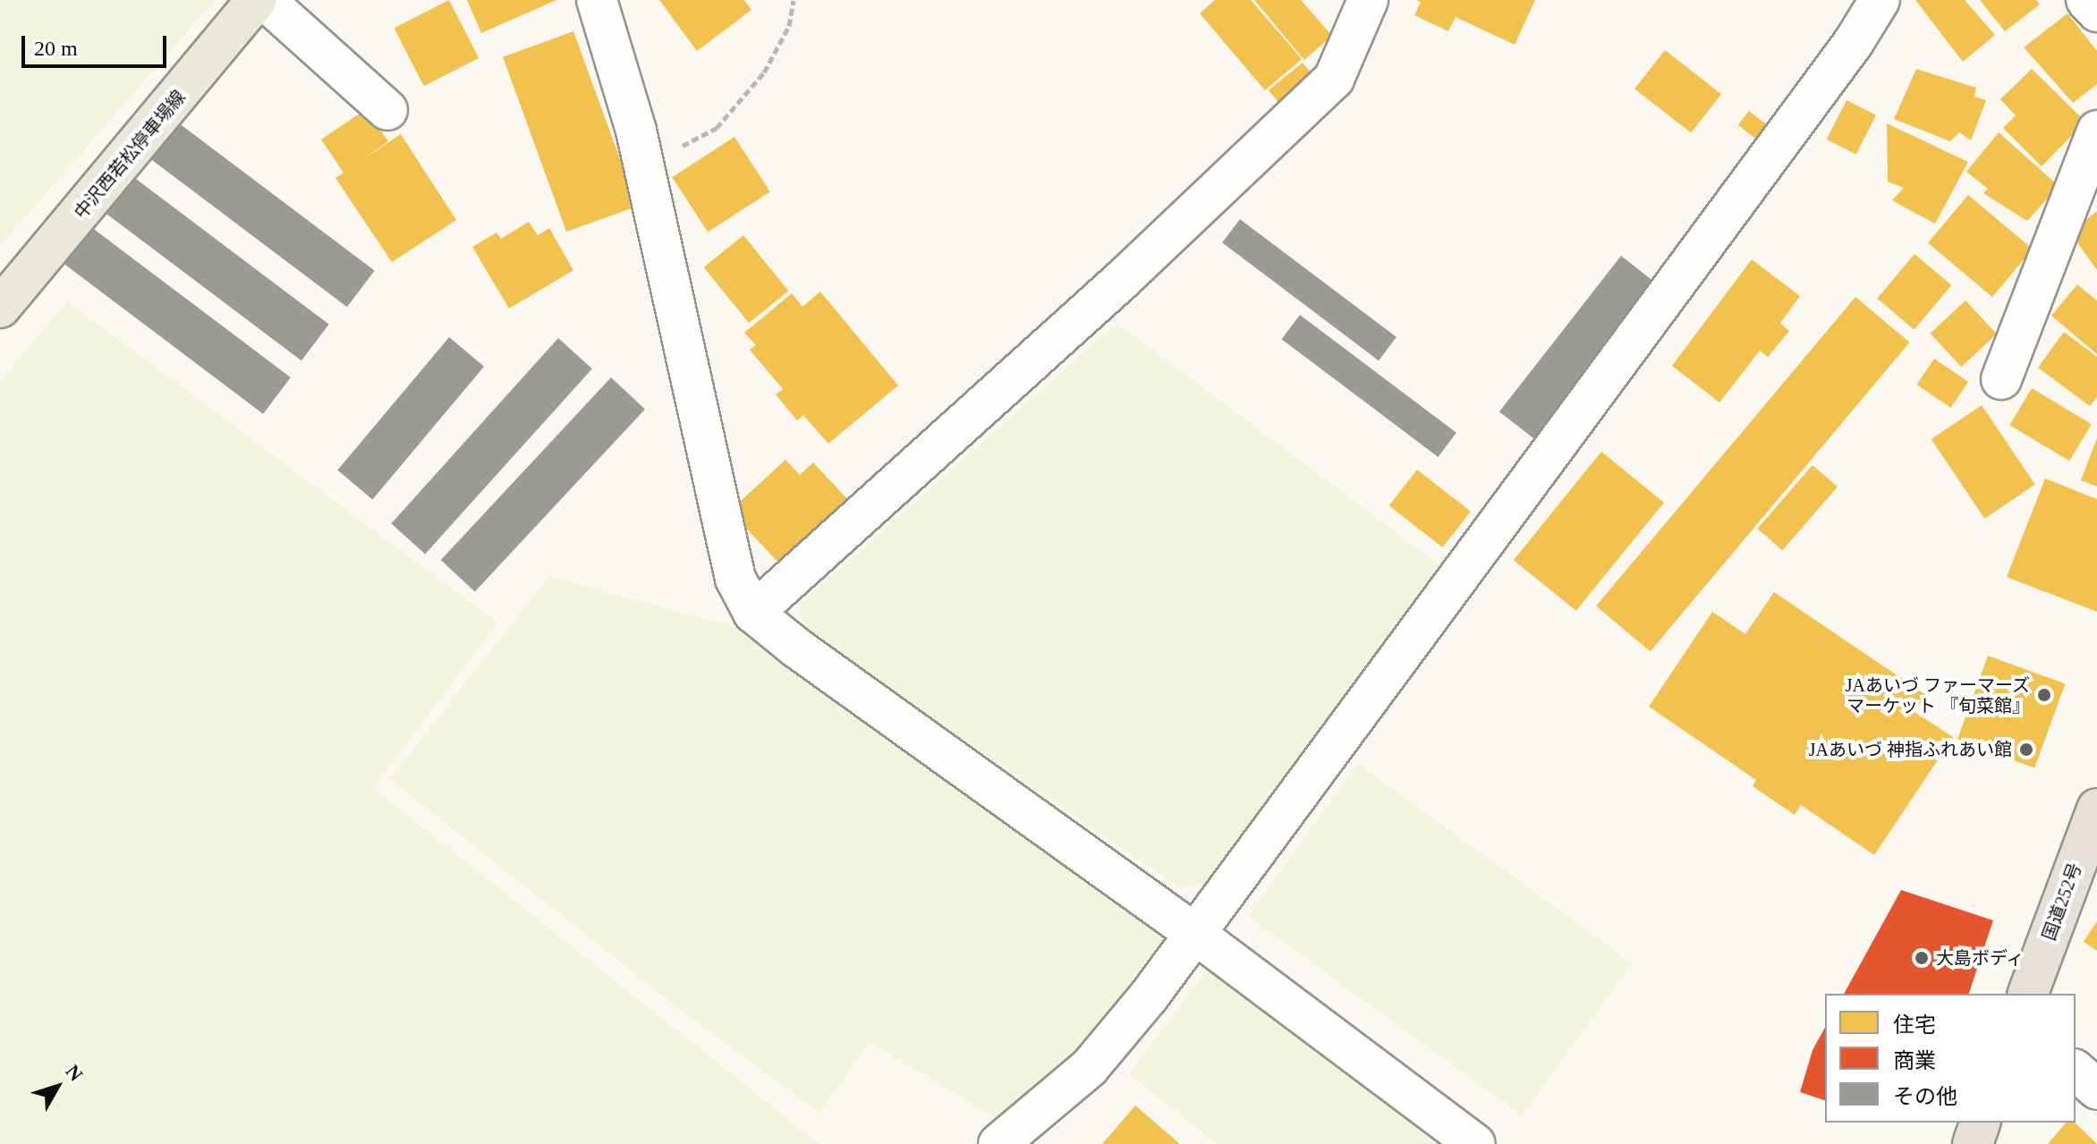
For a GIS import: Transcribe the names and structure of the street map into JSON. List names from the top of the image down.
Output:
{
  "streets": {
    "highway": ["国道252号"],
    "main road": ["中沢西若松停車場線"]
  },
  "places": ["JAあいづ ファーマーズ マーケット 『旬菜館』", "JAあいづ 神指ふれあい館", "大島ボディ"],
  "legend": ["住宅", "商業", "その他"],
  "scale_bar": "20 m",
  "north": "top right"
}
